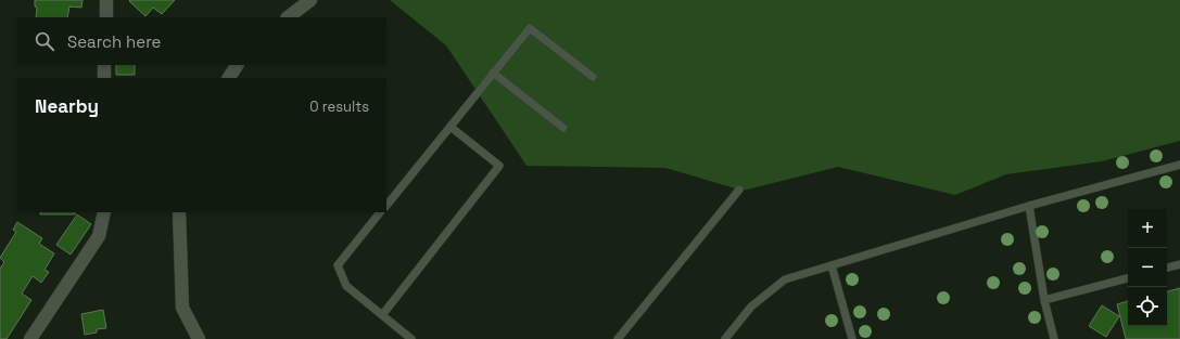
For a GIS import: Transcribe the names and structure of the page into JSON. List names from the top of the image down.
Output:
{
  "page": {
    "search": "Search here",
    "heading": ["Nearby", "0 results"],
    "map_buttons": ["+", "−"]
  }
}
